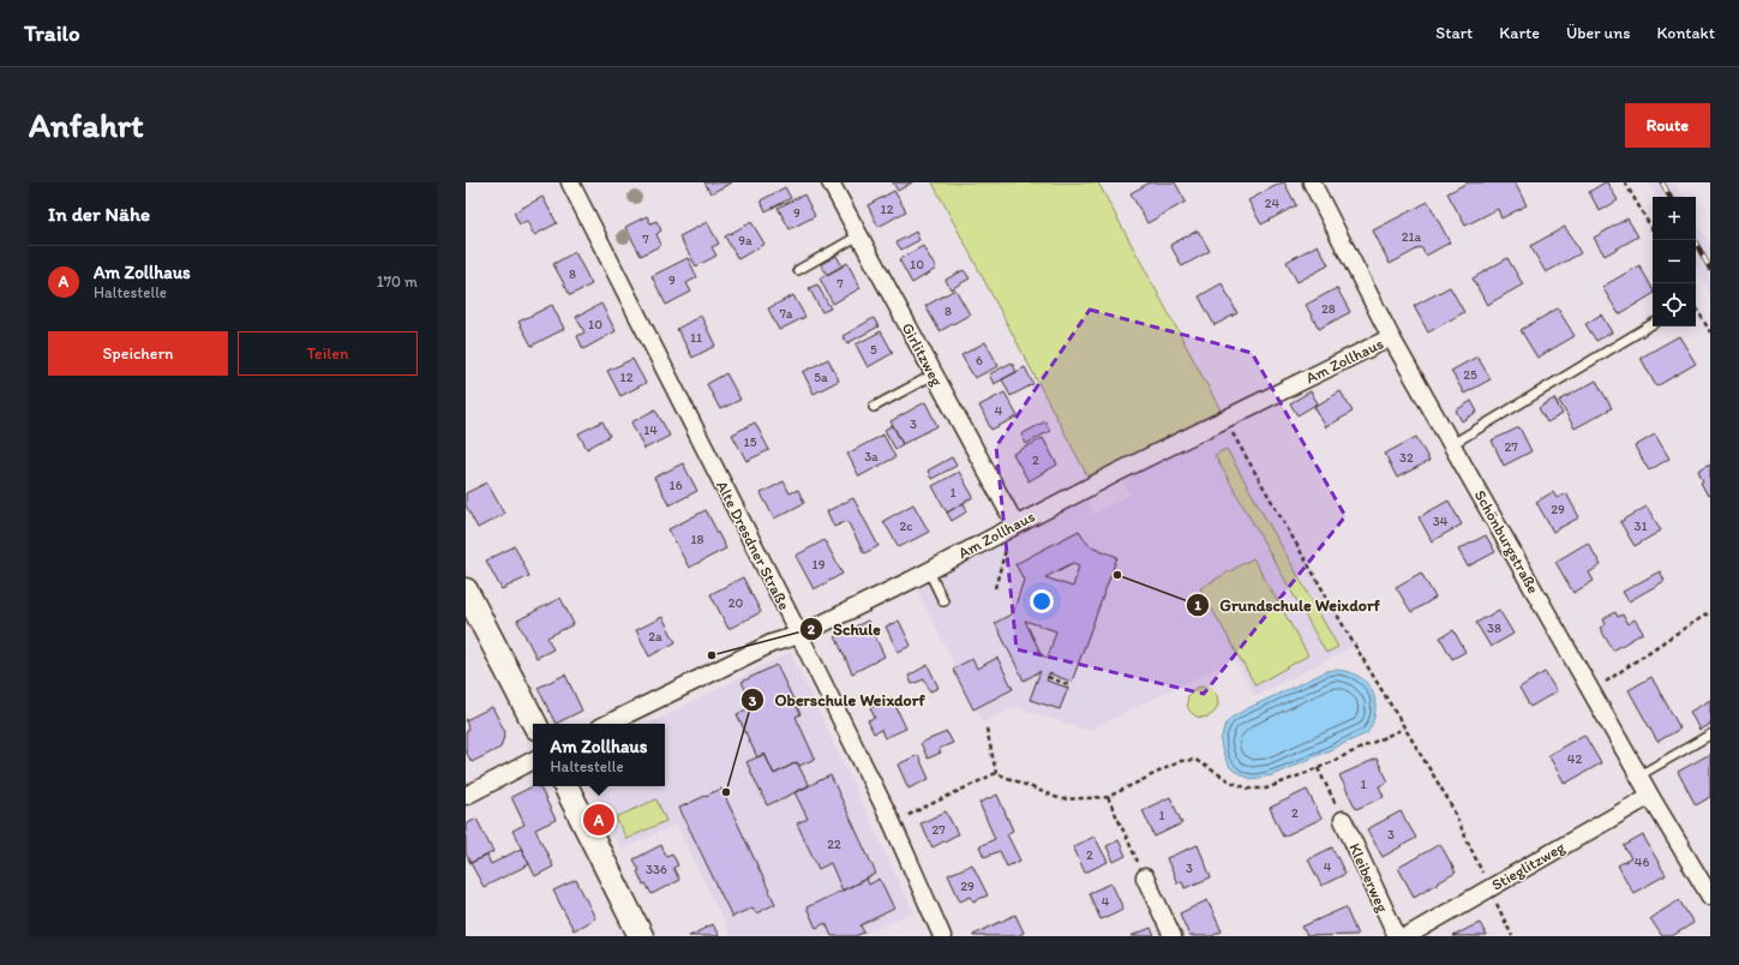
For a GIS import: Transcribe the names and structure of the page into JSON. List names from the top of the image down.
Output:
{
  "streets": {
    "street": [
      "Girlitzweg",
      "Am Zollhaus",
      "Schönburgstraße",
      "Alte Dresdner Straße",
      "Stieglitzweg",
      "Kleiberweg"
    ]
  },
  "crossings": [
    ["Girlitzweg", "Am Zollhaus"],
    ["Am Zollhaus", "Schönburgstraße"],
    ["Am Zollhaus", "Alte Dresdner Straße"],
    ["Schönburgstraße", "Stieglitzweg"]
  ],
  "places": ["Grundschule Weixdorf", "Schule", "Oberschule Weixdorf"],
  "house_numbers": [
    "24",
    "12",
    "9",
    "21a",
    "7",
    "9a",
    "10",
    "8",
    "9",
    "7",
    "28",
    "8",
    "7a",
    "10",
    "11",
    "5",
    "6",
    "25",
    "12",
    "5a",
    "4",
    "3",
    "14",
    "15",
    "27",
    "3a",
    "32",
    "2",
    "16",
    "1",
    "29",
    "34",
    "2c",
    "31",
    "18",
    "19",
    "20",
    "38",
    "2a",
    "42",
    "1",
    "2",
    "1",
    "27",
    "3",
    "22",
    "2",
    "46",
    "4",
    "3",
    "336",
    "29",
    "4"
  ],
  "page": {
    "header": "Trailo",
    "nav": [
      "Start",
      "Karte",
      "Über uns",
      "Kontakt"
    ],
    "buttons": [
      "Route",
      ["Speichern", "Teilen"]
    ],
    "title": "Anfahrt",
    "heading": "In der Nähe",
    "map_buttons": ["+", "−"],
    "list": [
      {
        "mark": "A",
        "name": "Am Zollhaus",
        "note": "Haltestelle",
        "value": "170 m"
      }
    ],
    "popup": ["Am Zollhaus", "Haltestelle"],
    "pins": "A"
  }
}
